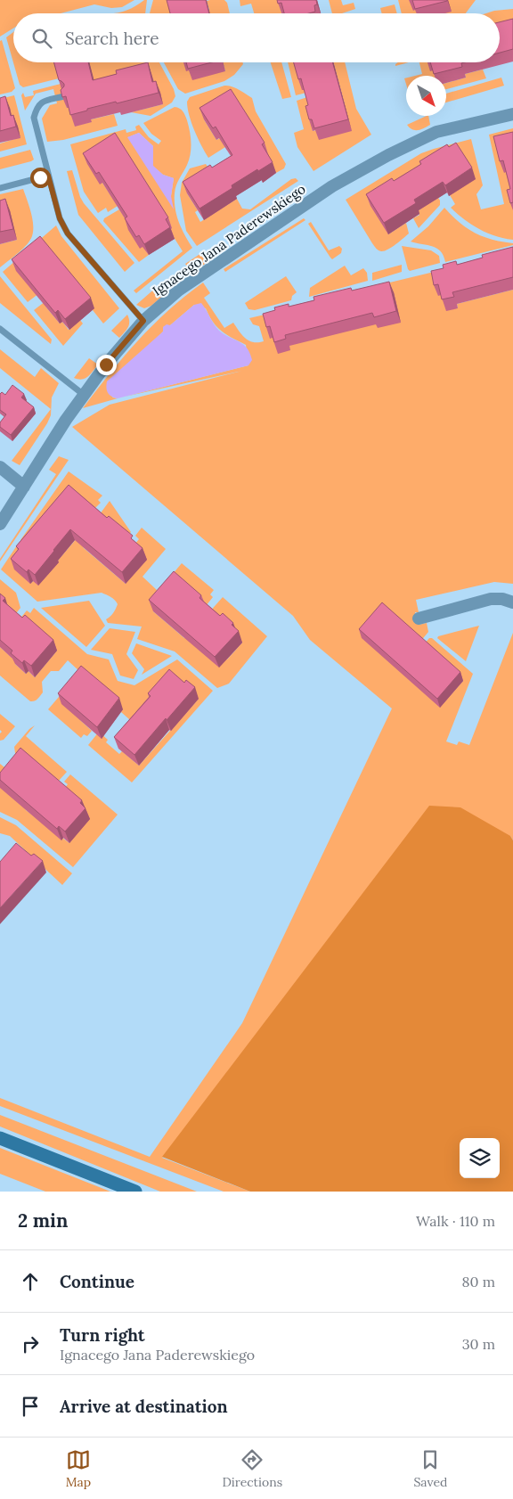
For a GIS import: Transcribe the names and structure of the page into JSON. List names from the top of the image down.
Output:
{
  "streets": {
    "street": ["Ignacego Jana Paderewskiego"]
  },
  "north": "bottom right",
  "page": {
    "search": "Search here",
    "heading": ["2 min", "Walk · 110 m"],
    "list": [
      ["Continue", "80 m"],
      ["Turn right", "Ignacego Jana Paderewskiego", "30 m"],
      "Arrive at destination"
    ],
    "nav": ["Map", "Directions", "Saved"]
  }
}
